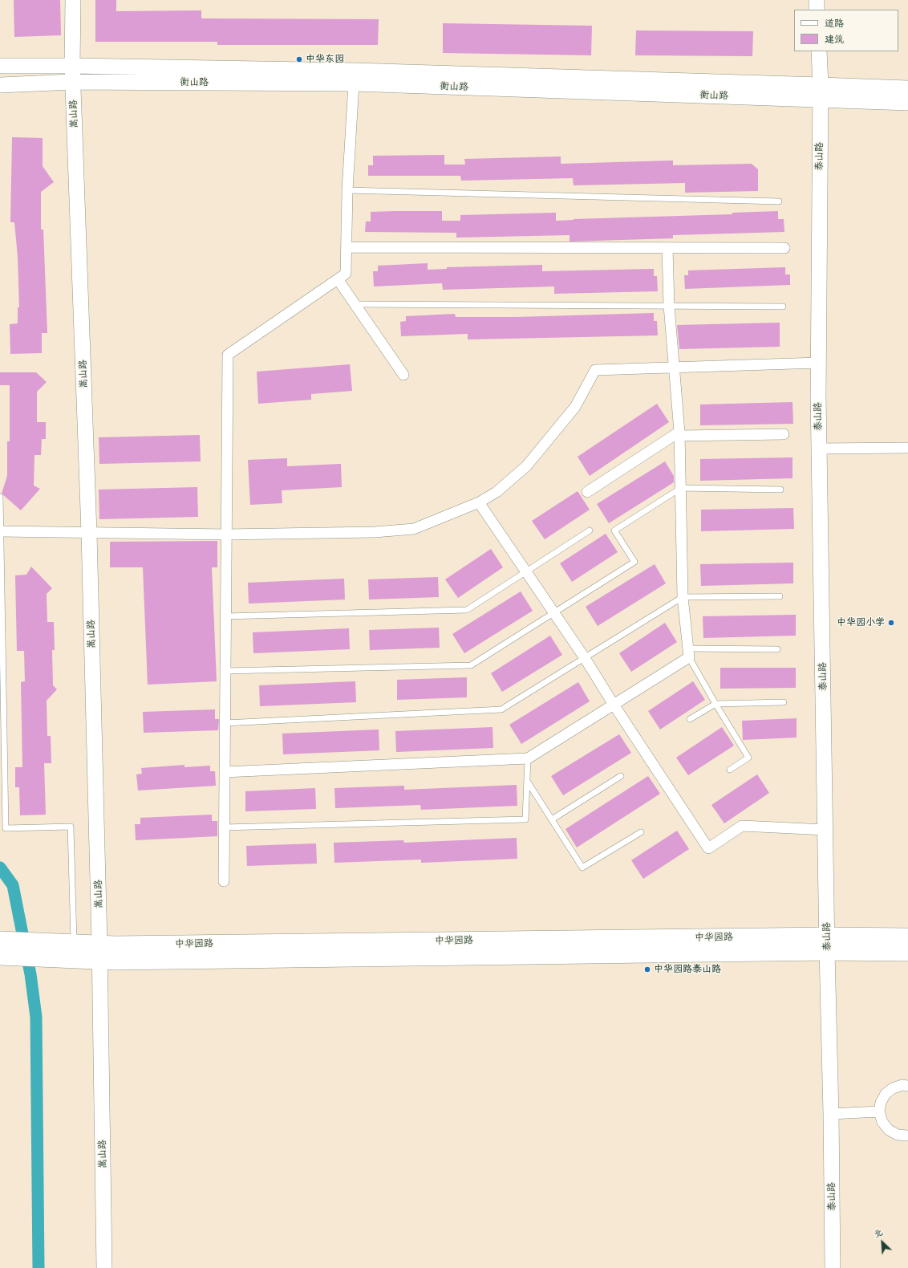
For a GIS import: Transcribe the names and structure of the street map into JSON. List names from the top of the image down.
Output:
{
  "streets": {
    "main road": ["中华园路"],
    "street": ["衡山路", "嵩山路", "泰山路"]
  },
  "crossings": [
    ["衡山路", "嵩山路"],
    ["衡山路", "泰山路"],
    ["嵩山路", "中华园路"],
    ["泰山路", "中华园路"]
  ],
  "places": ["中华东园", "中华园小学", "中华园路泰山路"],
  "legend": ["道路", "建筑"],
  "north": "top left"
}
